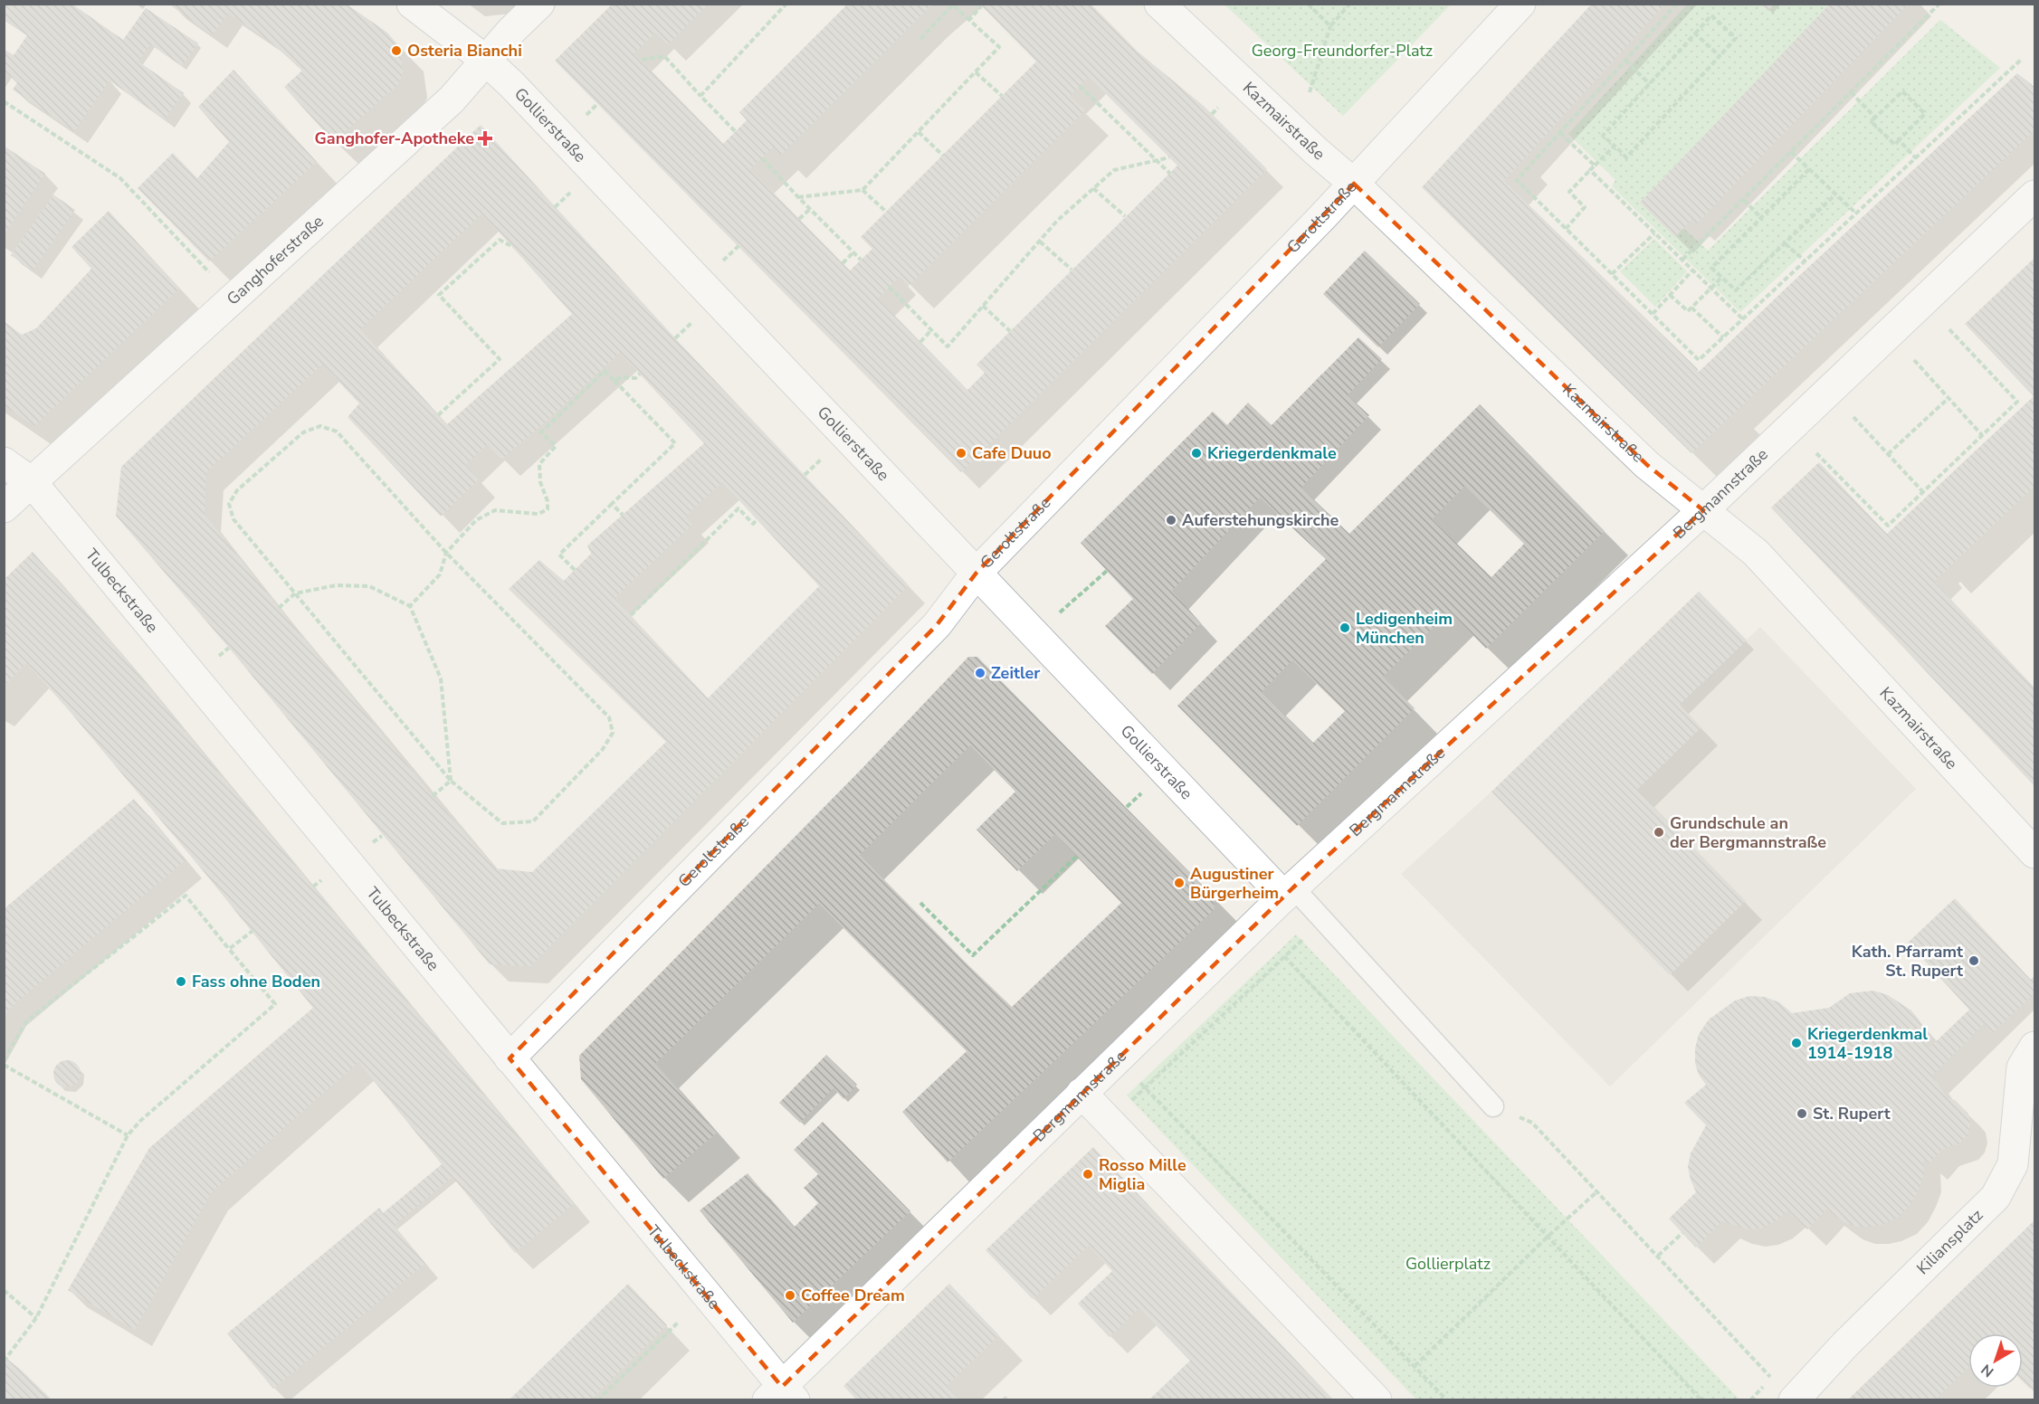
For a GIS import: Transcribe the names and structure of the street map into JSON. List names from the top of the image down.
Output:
{
  "streets": {
    "street": [
      "Kazmairstraße",
      "Gollierstraße",
      "Geroltstraße",
      "Ganghoferstraße",
      "Bergmannstraße",
      "Tulbeckstraße",
      "Kiliansplatz"
    ]
  },
  "crossings": [
    ["Kazmairstraße", "Geroltstraße"],
    ["Kazmairstraße", "Bergmannstraße"],
    ["Gollierstraße", "Geroltstraße"],
    ["Gollierstraße", "Ganghoferstraße"],
    ["Gollierstraße", "Bergmannstraße"],
    ["Geroltstraße", "Tulbeckstraße"],
    ["Ganghoferstraße", "Tulbeckstraße"],
    ["Bergmannstraße", "Tulbeckstraße"]
  ],
  "parks": ["Georg-Freundorfer-Platz", "Gollierplatz"],
  "places": {
    "other": [
      "Osteria Bianchi",
      "Cafe Duuo",
      "Kriegerdenkmale",
      "Auferstehungskirche",
      "Ledigenheim München",
      "Zeitler",
      "Grundschule an der Bergmannstraße",
      "Augustiner Bürgerheim",
      "Kath. Pfarramt St. Rupert",
      "Fass ohne Boden",
      "Kriegerdenkmal 1914-1918",
      "St. Rupert",
      "Rosso Mille Miglia",
      "Coffee Dream"
    ],
    "health": ["Ganghofer-Apotheke"]
  },
  "north": "bottom left"
}
